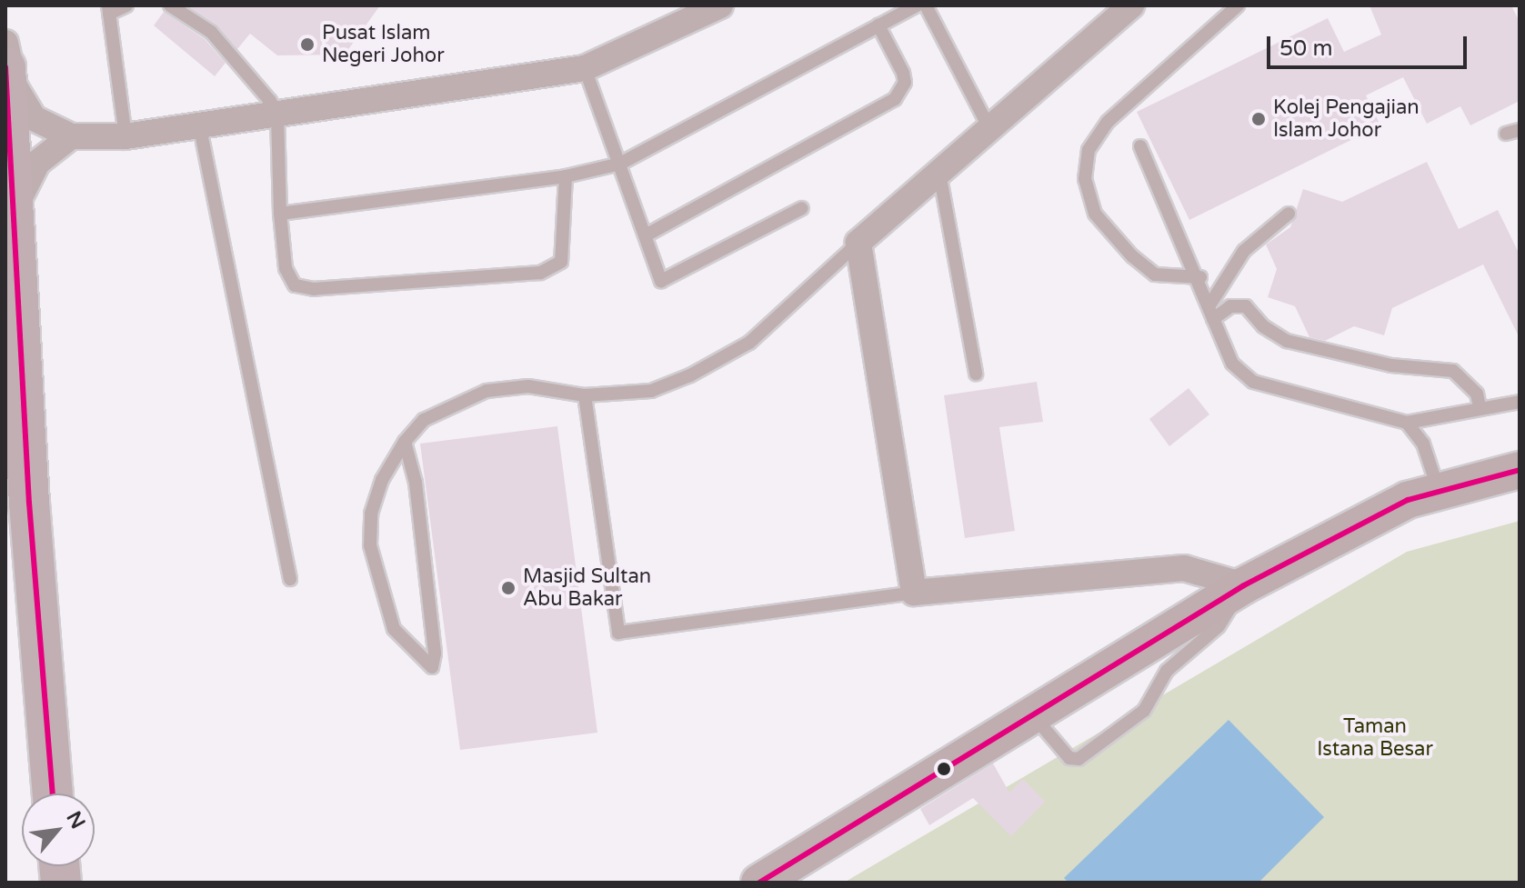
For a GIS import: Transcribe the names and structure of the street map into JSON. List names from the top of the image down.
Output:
{
  "parks": ["Taman Istana Besar"],
  "places": ["Pusat Islam Negeri Johor", "Kolej Pengajian Islam Johor", "Masjid Sultan Abu Bakar"],
  "scale_bar": "50 m",
  "north": "top right"
}
